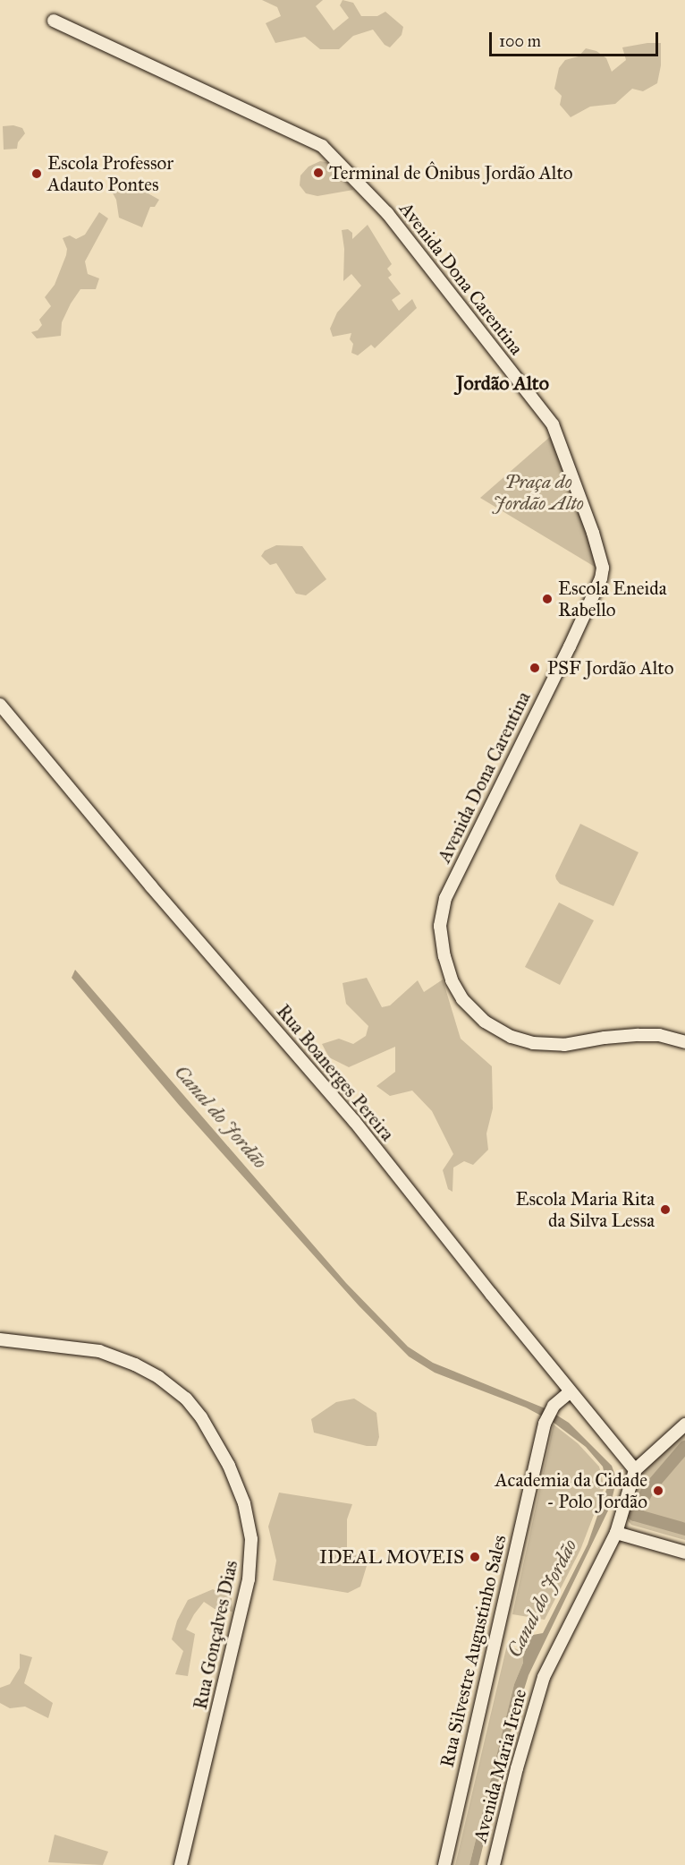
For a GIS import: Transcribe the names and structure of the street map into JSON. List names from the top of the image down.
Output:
{
  "streets": {
    "street": [
      "Avenida Dona Carentina",
      "Rua Boanerges Pereira",
      "Rua Gonçalves Dias",
      "Rua Silvestre Augustinho Sales",
      "Avenida Maria Irene"
    ]
  },
  "crossings": [
    ["Rua Boanerges Pereira", "Rua Silvestre Augustinho Sales"],
    ["Rua Boanerges Pereira", "Avenida Maria Irene"]
  ],
  "districts": ["Jordão Alto"],
  "water": ["Canal do Jordão"],
  "parks": ["Praça do Jordão Alto"],
  "places": [
    "Terminal de Ônibus Jordão Alto",
    "Escola Professor Adauto Pontes",
    "Escola Eneida Rabello",
    "PSF Jordão Alto",
    "Escola Maria Rita da Silva Lessa",
    "Academia da Cidade - Polo Jordão",
    "IDEAL MOVEIS"
  ],
  "scale_bar": "100 m"
}
